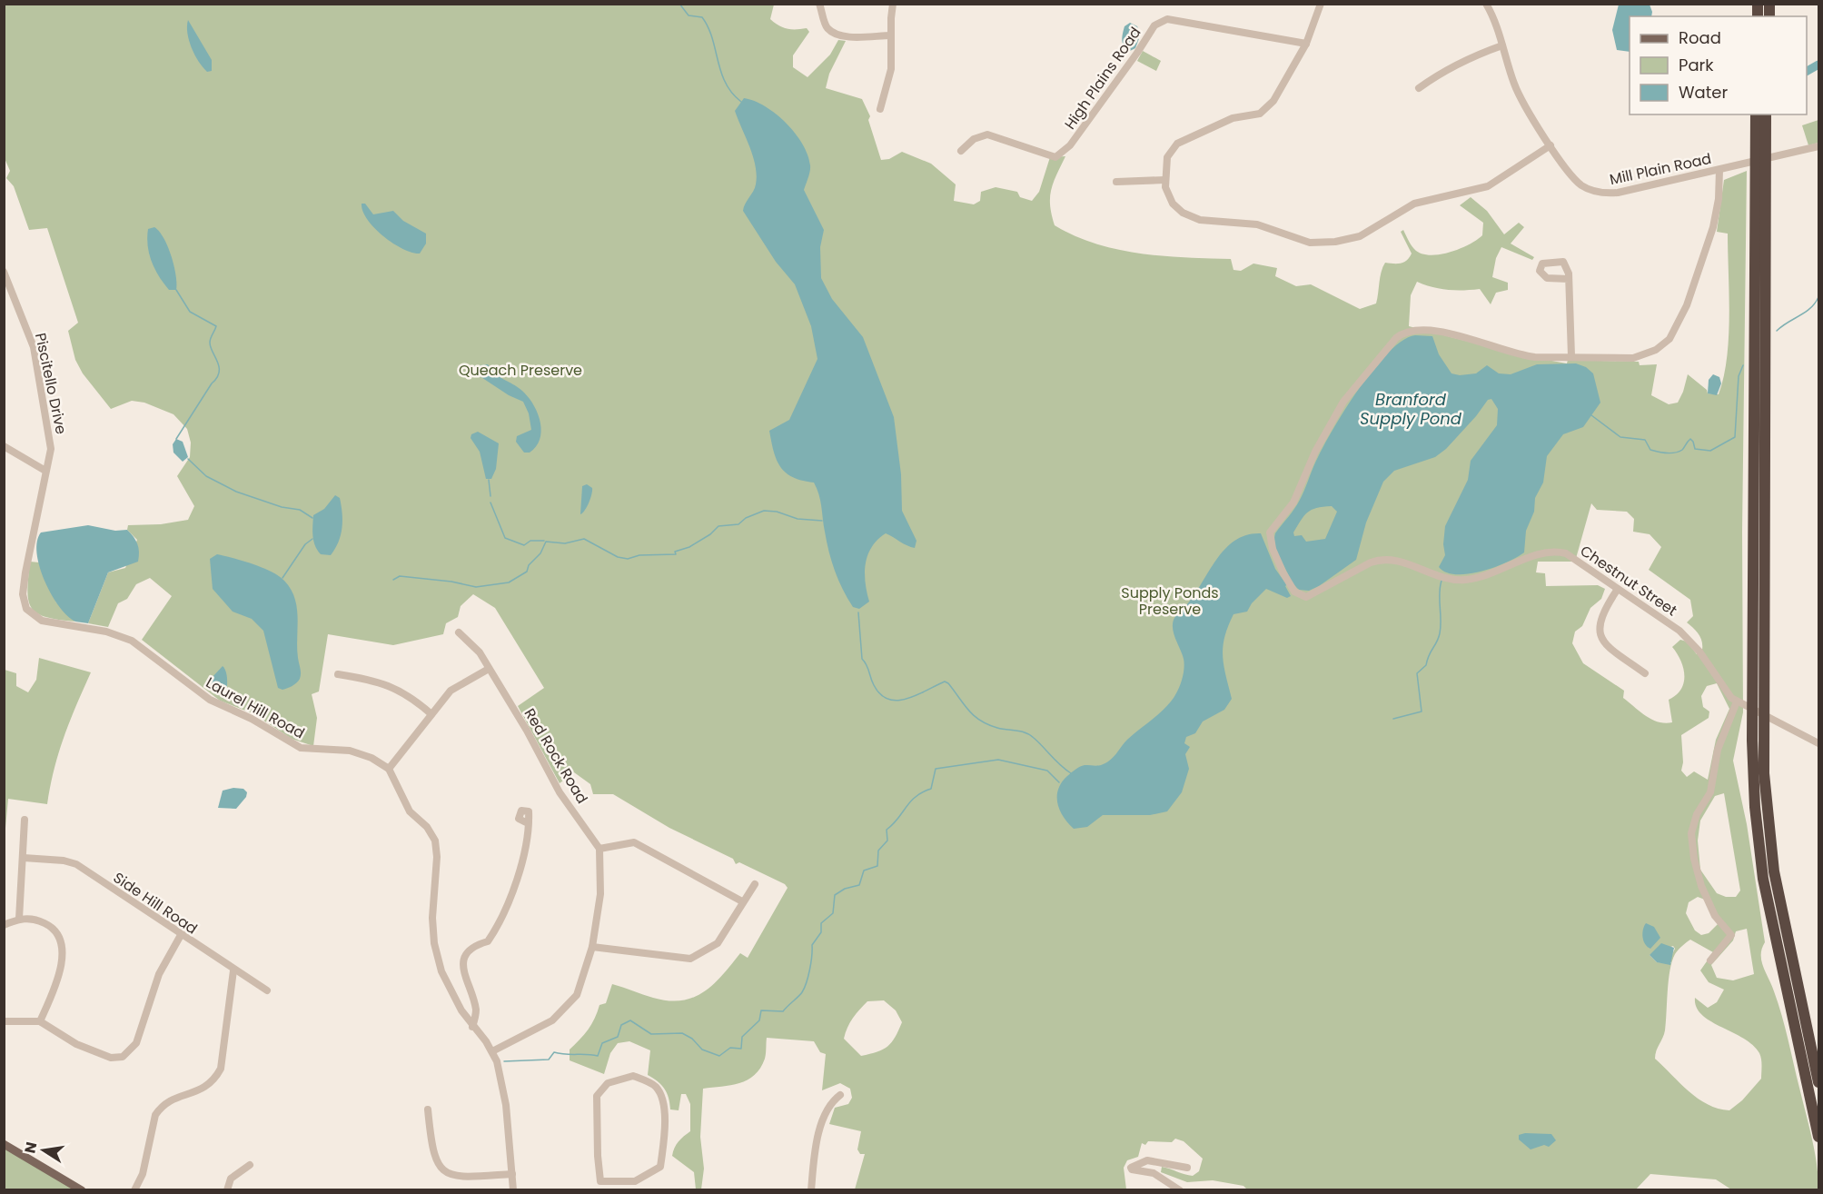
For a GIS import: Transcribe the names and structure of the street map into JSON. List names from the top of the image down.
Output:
{
  "streets": {
    "street": [
      "High Plains Road",
      "Mill Plain Road",
      "Piscitello Drive",
      "Chestnut Street",
      "Laurel Hill Road",
      "Red Rock Road",
      "Side Hill Road"
    ]
  },
  "crossings": [
    ["Piscitello Drive", "Laurel Hill Road"]
  ],
  "water": ["Branford Supply Pond"],
  "parks": ["Queach Preserve", "Supply Ponds Preserve"],
  "legend": ["Road", "Park", "Water"],
  "north": "left"
}
